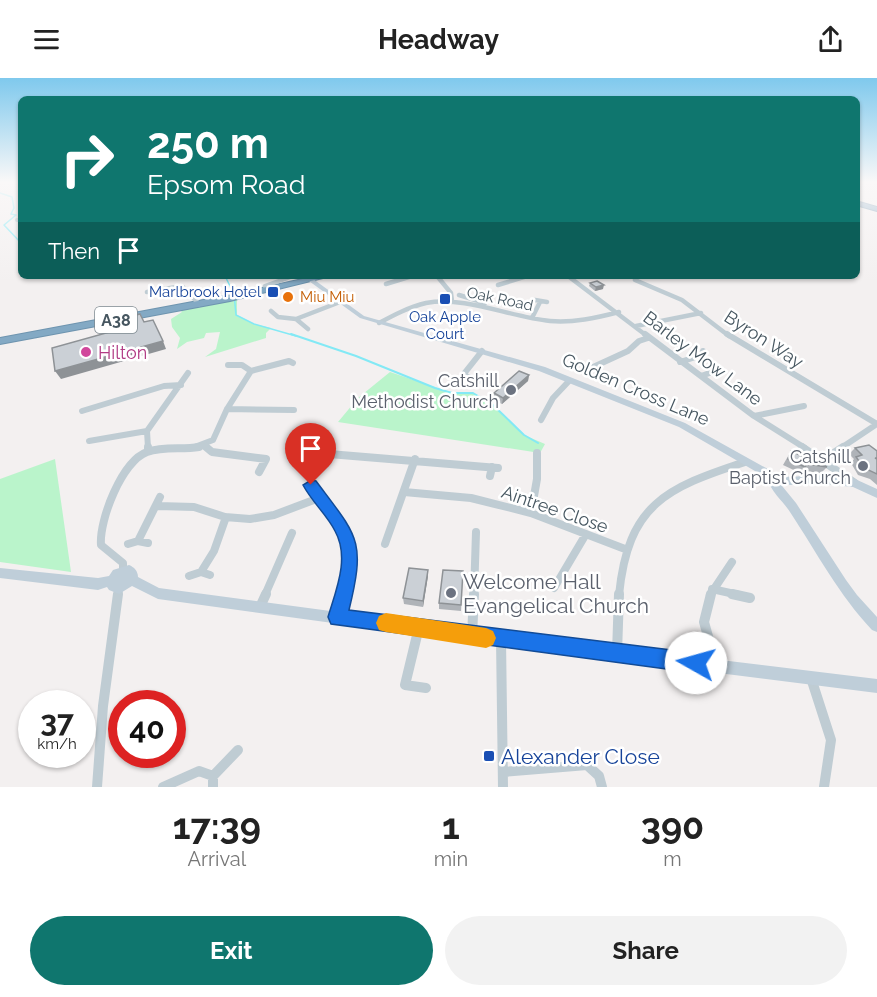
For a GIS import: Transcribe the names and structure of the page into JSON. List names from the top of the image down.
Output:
{
  "streets": {
    "highway": ["A38"],
    "street": [
      "Oak Road",
      "Byron Way",
      "Barley Mow Lane",
      "Golden Cross Lane",
      "Aintree Close"
    ]
  },
  "crossings": [
    ["Oak Road", "Barley Mow Lane"],
    ["Oak Road", "Golden Cross Lane"]
  ],
  "places": {
    "transit": ["Marlbrook Hotel", "Oak Apple Court", "Alexander Close"],
    "other": [
      "Miu Miu",
      "Hilton",
      "Catshill Methodist Church",
      "Catshill Baptist Church",
      "Welcome Hall Evangelical Church"
    ]
  },
  "page": {
    "header": "Headway",
    "turn": ["250 m", "Epsom Road"],
    "then": "Then",
    "speed": "37 km/h",
    "limit": "40",
    "eta": [
      "17:39",
      "Arrival",
      "1",
      "min",
      "390",
      "m"
    ],
    "buttons": ["Exit", "Share"]
  }
}
